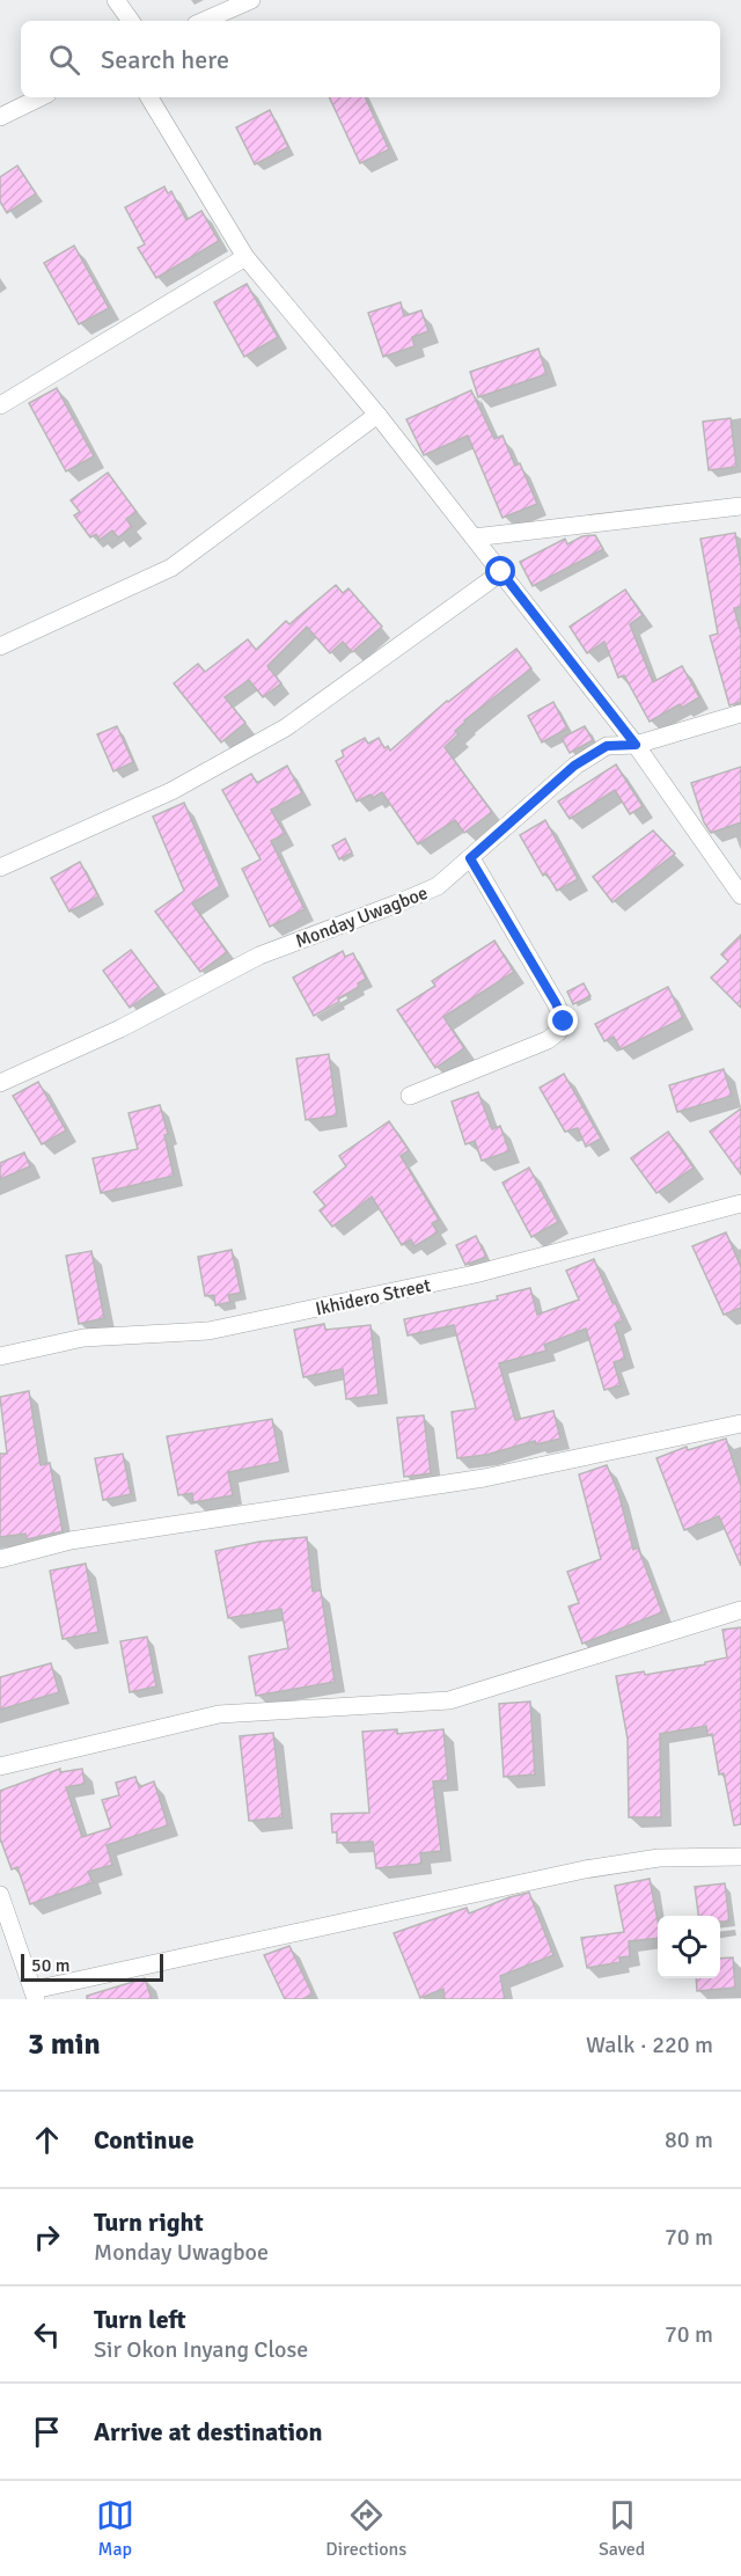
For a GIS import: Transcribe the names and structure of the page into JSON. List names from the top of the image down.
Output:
{
  "streets": {
    "street": ["Monday Uwagboe", "Ikhidero Street"]
  },
  "scale_bar": "50 m",
  "page": {
    "search": "Search here",
    "scale": "50 m",
    "heading": ["3 min", "Walk · 220 m"],
    "list": [
      ["Continue", "80 m"],
      ["Turn right", "Monday Uwagboe", "70 m"],
      ["Turn left", "Sir Okon Inyang Close", "70 m"],
      "Arrive at destination"
    ],
    "nav": ["Map", "Directions", "Saved"]
  }
}
